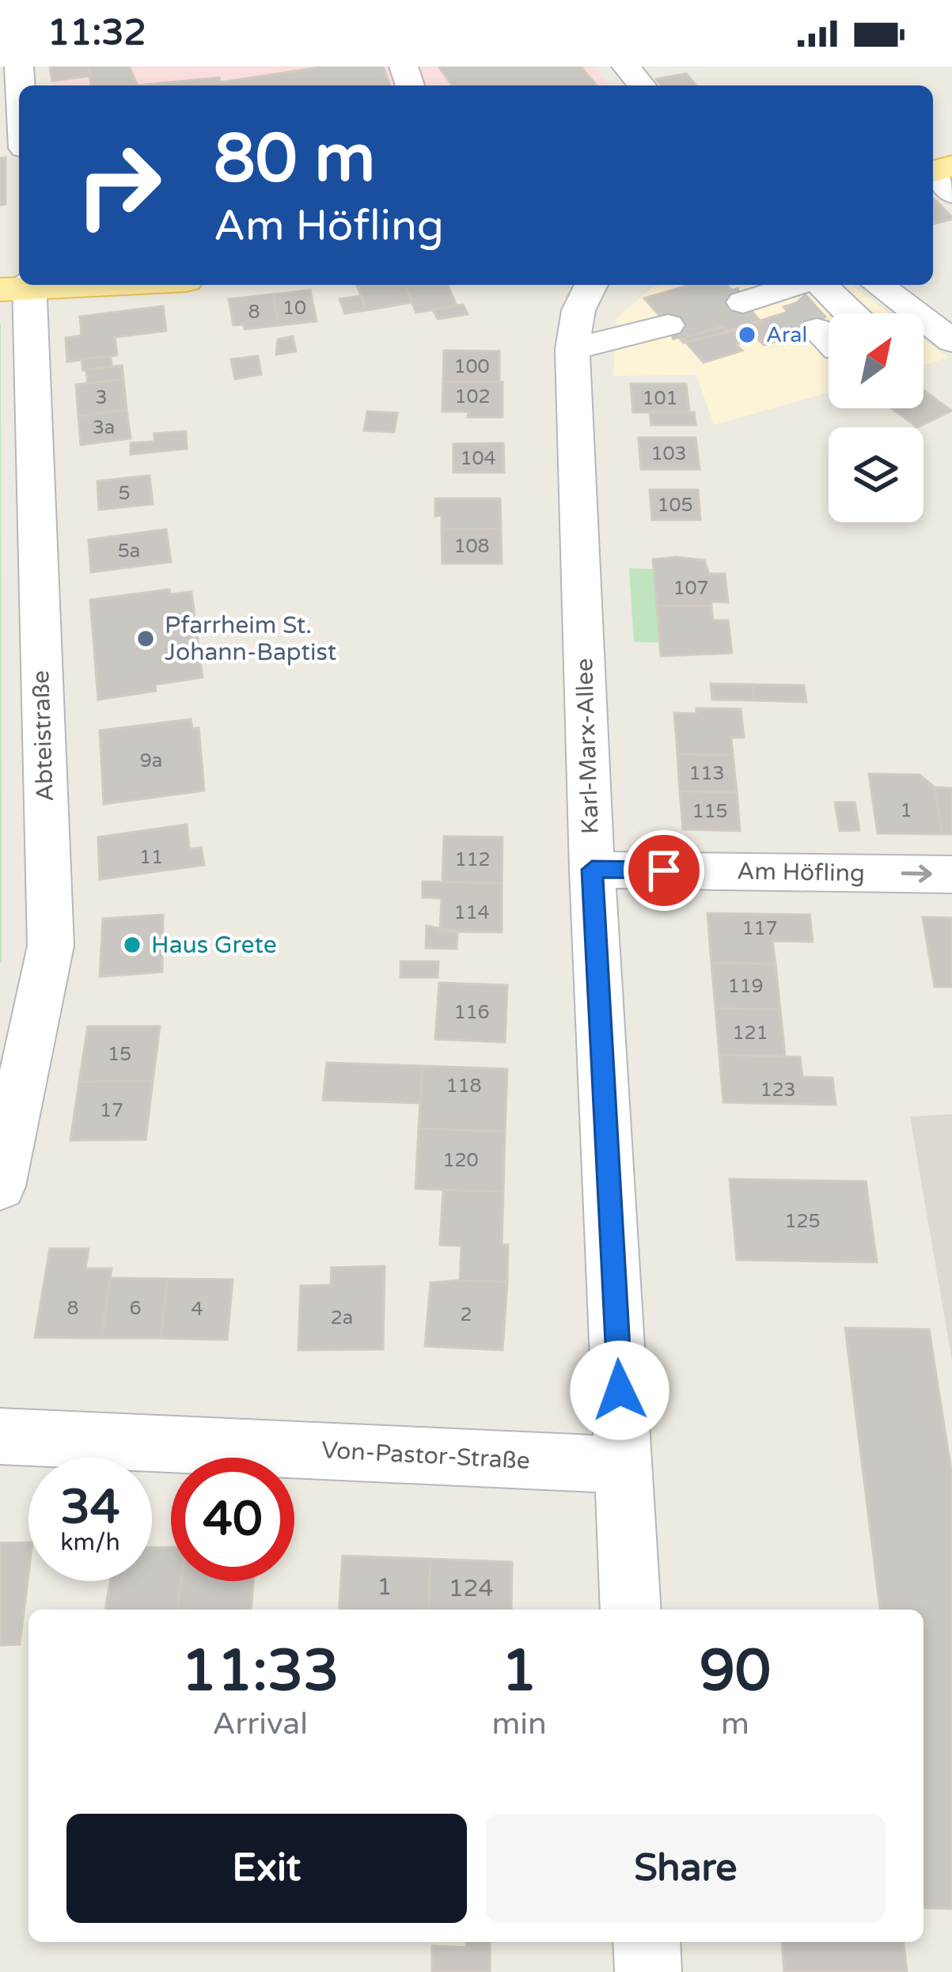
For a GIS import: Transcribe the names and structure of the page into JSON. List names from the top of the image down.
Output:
{
  "streets": {
    "street": [
      "Abteistraße",
      "Karl-Marx-Allee",
      "Am Höfling",
      "Von-Pastor-Straße"
    ]
  },
  "crossings": [
    ["Karl-Marx-Allee", "Am Höfling"],
    ["Karl-Marx-Allee", "Von-Pastor-Straße"]
  ],
  "one_way": ["Am Höfling"],
  "places": ["Aral", "Pfarrheim St. Johann-Baptist", "Haus Grete"],
  "house_numbers": [
    "10",
    "8",
    "100",
    "102",
    "3",
    "101",
    "3a",
    "103",
    "104",
    "5",
    "105",
    "108",
    "5a",
    "107",
    "9a",
    "113",
    "1",
    "115",
    "11",
    "112",
    "114",
    "117",
    "119",
    "116",
    "121",
    "15",
    "118",
    "123",
    "17",
    "120",
    "125",
    "8",
    "6",
    "4",
    "2",
    "2a",
    "1",
    "124"
  ],
  "north": "top right",
  "page": {
    "status": "11:32",
    "turn": ["80 m", "Am Höfling"],
    "speed": "34 km/h",
    "limit": "40",
    "eta": [
      "11:33",
      "Arrival",
      "1",
      "min",
      "90",
      "m"
    ],
    "buttons": ["Exit", "Share"]
  }
}
